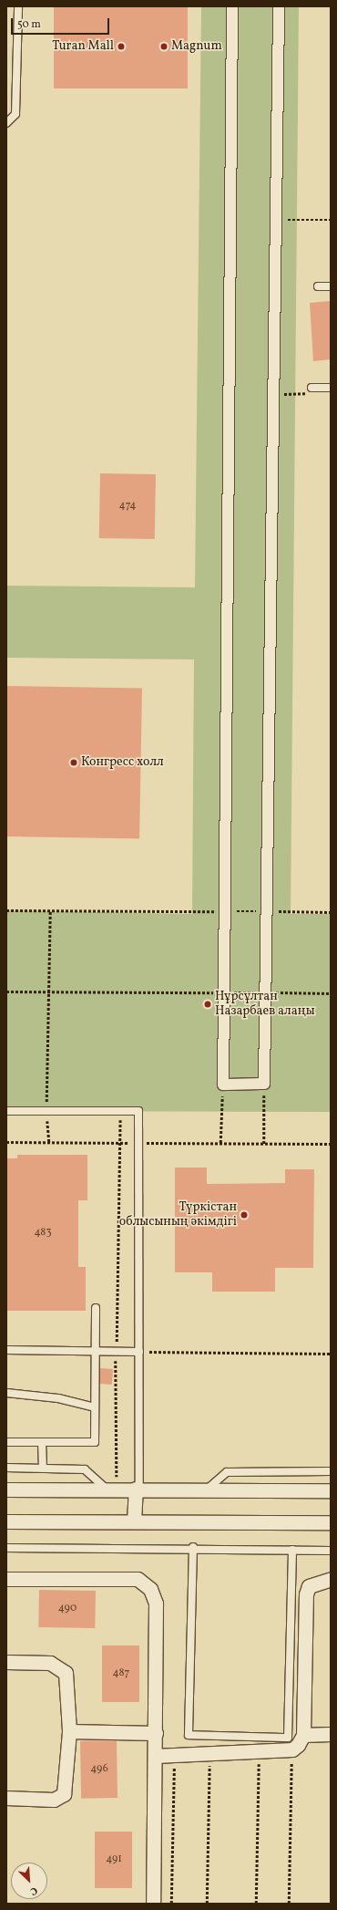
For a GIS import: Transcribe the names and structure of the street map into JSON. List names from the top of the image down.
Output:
{
  "places": [
    "Turan Mall",
    "Magnum",
    "Конгресс холл",
    "Нұрсұлтан Назарбаев алаңы",
    "Түркістан облысының әкімдігі"
  ],
  "house_numbers": [
    "474",
    "483",
    "490",
    "487",
    "496",
    "491"
  ],
  "scale_bar": "50 m",
  "north": "bottom right"
}
